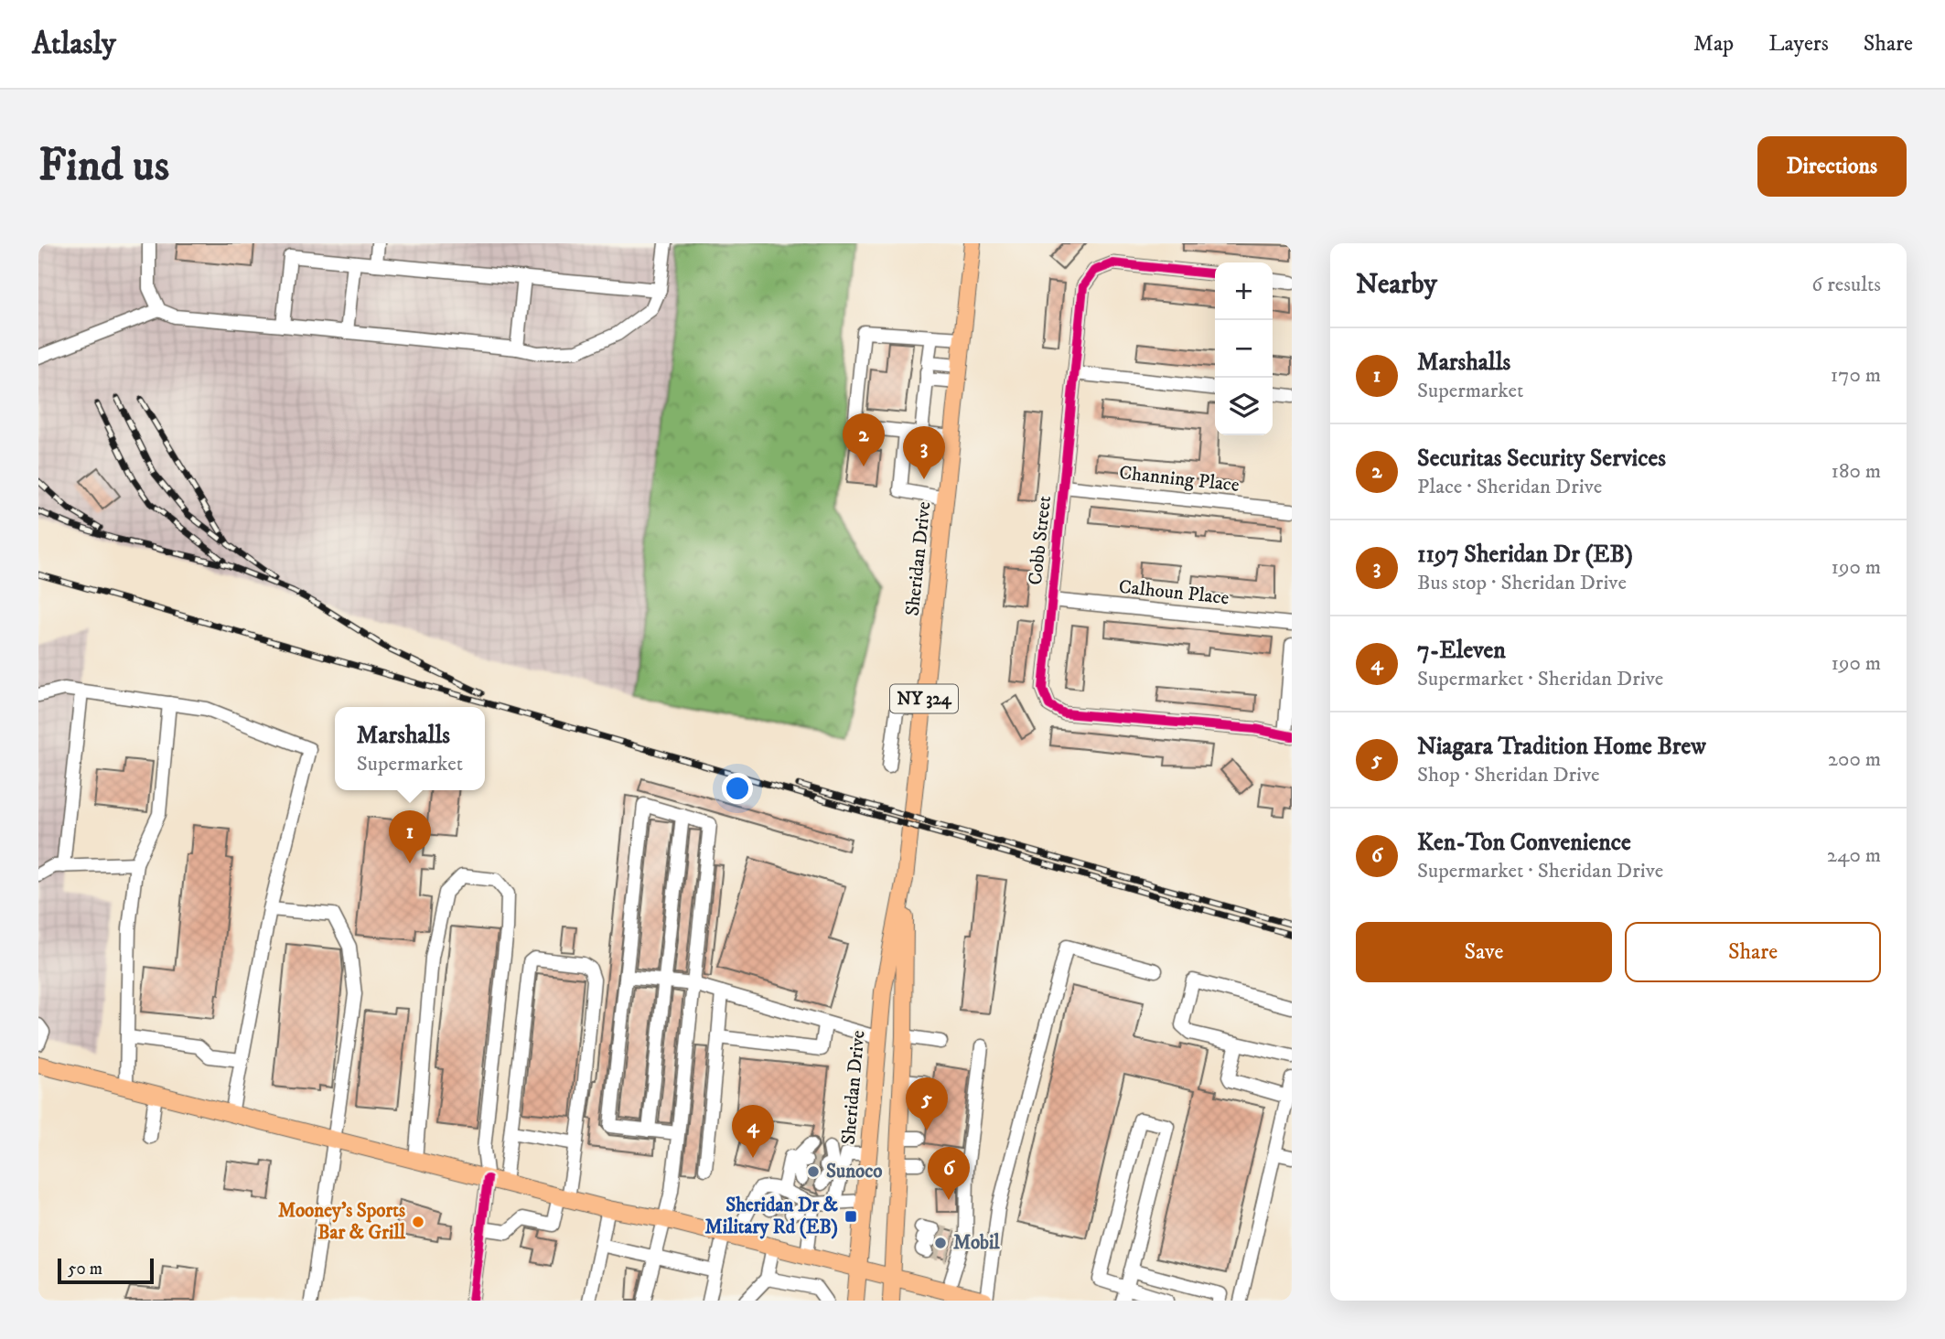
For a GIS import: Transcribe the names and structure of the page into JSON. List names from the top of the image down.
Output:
{
  "streets": {
    "main road": ["Sheridan Drive", "NY 324"],
    "street": ["Channing Place", "Cobb Street", "Calhoun Place"]
  },
  "crossings": [
    ["Channing Place", "Cobb Street"],
    ["Cobb Street", "Calhoun Place"]
  ],
  "places": {
    "other": ["Sunoco", "Mooney's Sports Bar & Grill", "Mobil"],
    "transit": ["Sheridan Dr & Military Rd (EB)"]
  },
  "scale_bar": "50 m",
  "page": {
    "header": "Atlasly",
    "nav": ["Map", "Layers", "Share"],
    "buttons": [
      "Directions",
      ["Save", "Share"]
    ],
    "title": "Find us",
    "heading": ["Nearby", "6 results"],
    "map_buttons": ["+", "−"],
    "list": [
      {
        "mark": "1",
        "name": "Marshalls",
        "note": "Supermarket",
        "value": "170 m"
      },
      {
        "mark": "2",
        "name": "Securitas Security Services",
        "note": "Place · Sheridan Drive",
        "value": "180 m"
      },
      {
        "mark": "3",
        "name": "1197 Sheridan Dr (EB)",
        "note": "Bus stop · Sheridan Drive",
        "value": "190 m"
      },
      {
        "mark": "4",
        "name": "7-Eleven",
        "note": "Supermarket · Sheridan Drive",
        "value": "190 m"
      },
      {
        "mark": "5",
        "name": "Niagara Tradition Home Brew",
        "note": "Shop · Sheridan Drive",
        "value": "200 m"
      },
      {
        "mark": "6",
        "name": "Ken-Ton Convenience",
        "note": "Supermarket · Sheridan Drive",
        "value": "240 m"
      }
    ],
    "pins": [
      "2",
      "3",
      "1",
      "5",
      "4",
      "6"
    ],
    "popup": ["Marshalls", "Supermarket"],
    "scale": "50 m"
  }
}
